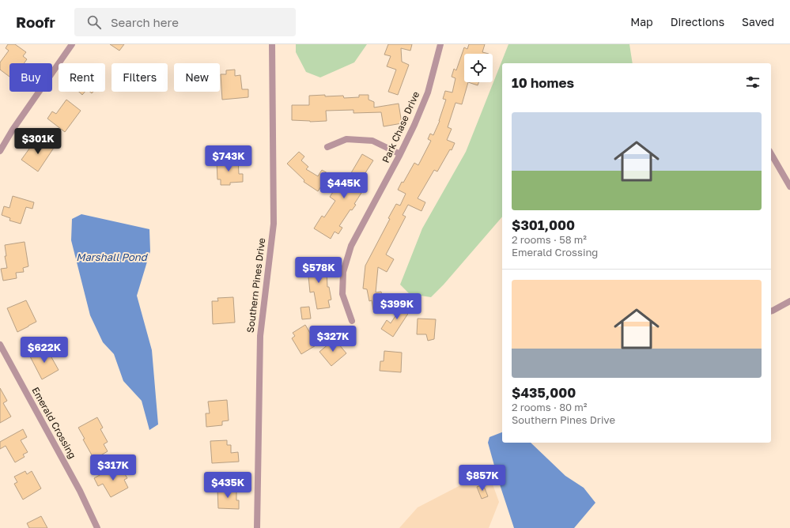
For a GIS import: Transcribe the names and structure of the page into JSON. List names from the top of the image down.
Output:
{
  "streets": {
    "street": ["Park Chase Drive", "Southern Pines Drive", "Emerald Crossing"]
  },
  "water": ["Marshall Pond"],
  "page": {
    "header": "Roofr",
    "search": "Search here",
    "nav": ["Map", "Directions", "Saved"],
    "chip": [
      "Buy",
      "Rent",
      "Filters",
      "New"
    ],
    "heading": "10 homes",
    "list": [
      {
        "name": "$301,000",
        "note": "2 rooms · 58 m² · Emerald Crossing"
      },
      {
        "name": "$435,000",
        "note": "2 rooms · 80 m² · Southern Pines Drive"
      }
    ],
    "price": [
      "$301K",
      "$743K",
      "$445K",
      "$578K",
      "$399K",
      "$327K",
      "$622K",
      "$317K",
      "$857K",
      "$435K"
    ]
  }
}
